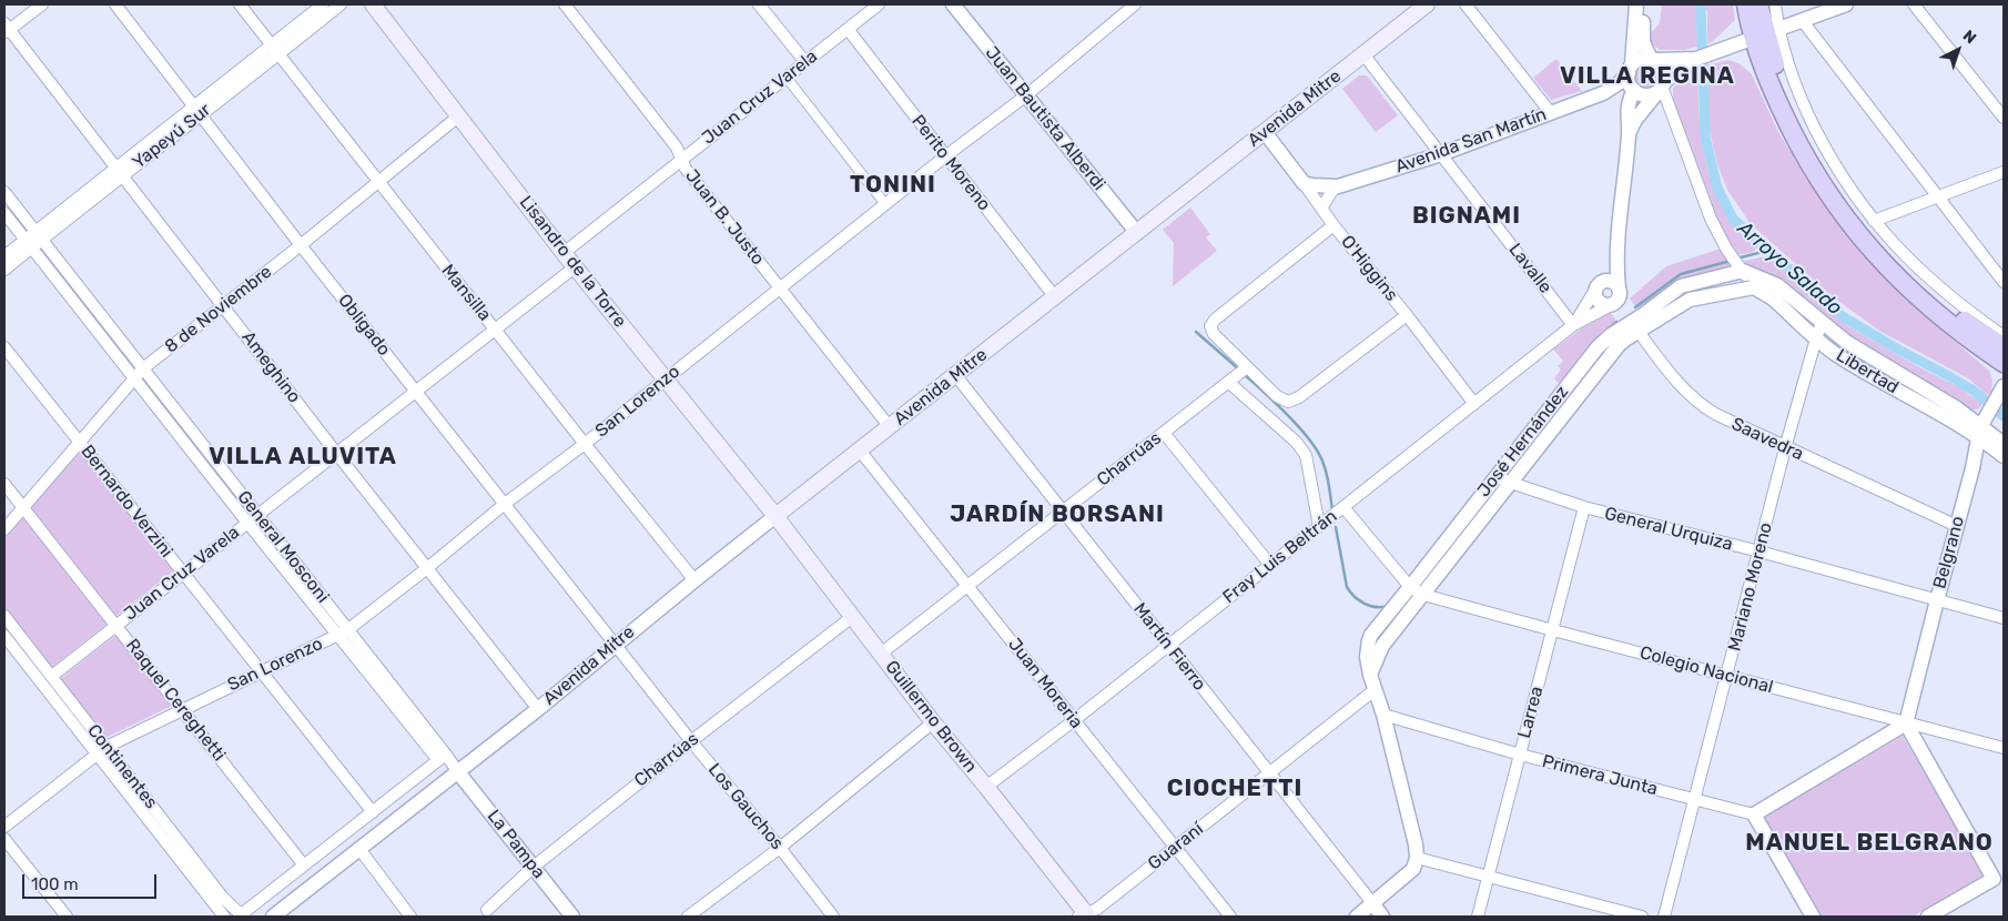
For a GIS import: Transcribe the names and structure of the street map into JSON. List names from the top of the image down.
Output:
{
  "streets": {
    "main road": ["Avenida Mitre", "Lisandro de la Torre", "Guillermo Brown"],
    "street": [
      "Juan Cruz Varela",
      "Juan Bautista Alberdi",
      "Yapeyú Sur",
      "Avenida San Martín",
      "Perito Moreno",
      "Juan B. Justo",
      "O'Higgins",
      "Lavalle",
      "Mansilla",
      "8 de Noviembre",
      "Obligado",
      "Ameghino",
      "Libertad",
      "San Lorenzo",
      "Saavedra",
      "José Hernández",
      "Charrúas",
      "Bernardo Verzini",
      "General Urquiza",
      "General Mosconi",
      "Belgrano",
      "Fray Luis Beltrán",
      "Mariano Moreno",
      "Martín Fierro",
      "Colegio Nacional",
      "Juan Moreria",
      "Raquel Cereghetti",
      "Larrea",
      "Continentes",
      "Primera Junta",
      "Los Gauchos",
      "La Pampa",
      "Guaraní"
    ]
  },
  "crossings": [
    ["Juan Cruz Varela", "Perito Moreno"],
    ["Juan Cruz Varela", "Juan B. Justo"],
    ["Juan Cruz Varela", "Lisandro de la Torre"],
    ["Juan Cruz Varela", "Mansilla"],
    ["Juan Cruz Varela", "Obligado"],
    ["Juan Cruz Varela", "Ameghino"],
    ["Juan Cruz Varela", "Bernardo Verzini"],
    ["Juan Cruz Varela", "General Mosconi"],
    ["Juan Cruz Varela", "Raquel Cereghetti"],
    ["Juan Cruz Varela", "Continentes"],
    ["Avenida Mitre", "Juan Bautista Alberdi"],
    ["Avenida Mitre", "Perito Moreno"],
    ["Avenida Mitre", "Juan B. Justo"],
    ["Avenida Mitre", "Lisandro de la Torre"],
    ["Avenida Mitre", "O'Higgins"],
    ["Avenida Mitre", "Lavalle"],
    ["Avenida Mitre", "Mansilla"],
    ["Avenida Mitre", "Obligado"],
    ["Avenida Mitre", "Ameghino"],
    ["Avenida Mitre", "General Mosconi"],
    ["Avenida Mitre", "Martín Fierro"],
    ["Avenida Mitre", "Juan Moreria"],
    ["Avenida Mitre", "Guillermo Brown"],
    ["Avenida Mitre", "Los Gauchos"],
    ["Avenida Mitre", "La Pampa"],
    ["Juan Bautista Alberdi", "San Lorenzo"],
    ["Yapeyú Sur", "Mansilla"],
    ["Yapeyú Sur", "Obligado"],
    ["Yapeyú Sur", "Ameghino"],
    ["Yapeyú Sur", "General Mosconi"],
    ["Avenida San Martín", "O'Higgins"],
    ["Avenida San Martín", "Lavalle"],
    ["Avenida San Martín", "Libertad"],
    ["Avenida San Martín", "Fray Luis Beltrán"],
    ["Perito Moreno", "San Lorenzo"],
    ["Juan B. Justo", "San Lorenzo"],
    ["Lisandro de la Torre", "8 de Noviembre"],
    ["Lisandro de la Torre", "San Lorenzo"],
    ["Lisandro de la Torre", "Guillermo Brown"],
    ["O'Higgins", "Fray Luis Beltrán"],
    ["Lavalle", "Fray Luis Beltrán"],
    ["Mansilla", "8 de Noviembre"],
    ["Mansilla", "San Lorenzo"],
    ["8 de Noviembre", "Obligado"],
    ["8 de Noviembre", "Ameghino"],
    ["8 de Noviembre", "Bernardo Verzini"],
    ["8 de Noviembre", "General Mosconi"],
    ["8 de Noviembre", "Raquel Cereghetti"],
    ["Obligado", "San Lorenzo"],
    ["Obligado", "Los Gauchos"],
    ["Ameghino", "San Lorenzo"],
    ["Libertad", "José Hernández"],
    ["Libertad", "Belgrano"],
    ["Libertad", "Fray Luis Beltrán"],
    ["Libertad", "Mariano Moreno"],
    ["San Lorenzo", "Bernardo Verzini"],
    ["San Lorenzo", "General Mosconi"],
    ["San Lorenzo", "Raquel Cereghetti"],
    ["San Lorenzo", "Continentes"],
    ["Saavedra", "José Hernández"],
    ["Saavedra", "Belgrano"],
    ["Saavedra", "Fray Luis Beltrán"],
    ["Saavedra", "Mariano Moreno"],
    ["José Hernández", "General Urquiza"],
    ["José Hernández", "Colegio Nacional"],
    ["José Hernández", "Primera Junta"],
    ["José Hernández", "Guaraní"],
    ["Charrúas", "Martín Fierro"],
    ["Charrúas", "Juan Moreria"],
    ["Charrúas", "Guillermo Brown"],
    ["Charrúas", "Los Gauchos"],
    ["Charrúas", "La Pampa"],
    ["General Urquiza", "Belgrano"],
    ["General Urquiza", "Mariano Moreno"],
    ["General Urquiza", "Larrea"],
    ["General Mosconi", "La Pampa"],
    ["Belgrano", "Colegio Nacional"],
    ["Fray Luis Beltrán", "Martín Fierro"],
    ["Fray Luis Beltrán", "Juan Moreria"],
    ["Fray Luis Beltrán", "Guillermo Brown"],
    ["Mariano Moreno", "Colegio Nacional"],
    ["Mariano Moreno", "Primera Junta"],
    ["Martín Fierro", "Guaraní"],
    ["Colegio Nacional", "Larrea"],
    ["Juan Moreria", "Guaraní"],
    ["Larrea", "Primera Junta"],
    ["Guillermo Brown", "Guaraní"]
  ],
  "districts": [
    "VILLA REGINA",
    "TONINI",
    "BIGNAMI",
    "VILLA ALUVITA",
    "JARDÍN BORSANI",
    "CIOCHETTI",
    "MANUEL BELGRANO"
  ],
  "water": ["Arroyo Salado"],
  "scale_bar": "100 m",
  "north": "top right"
}
